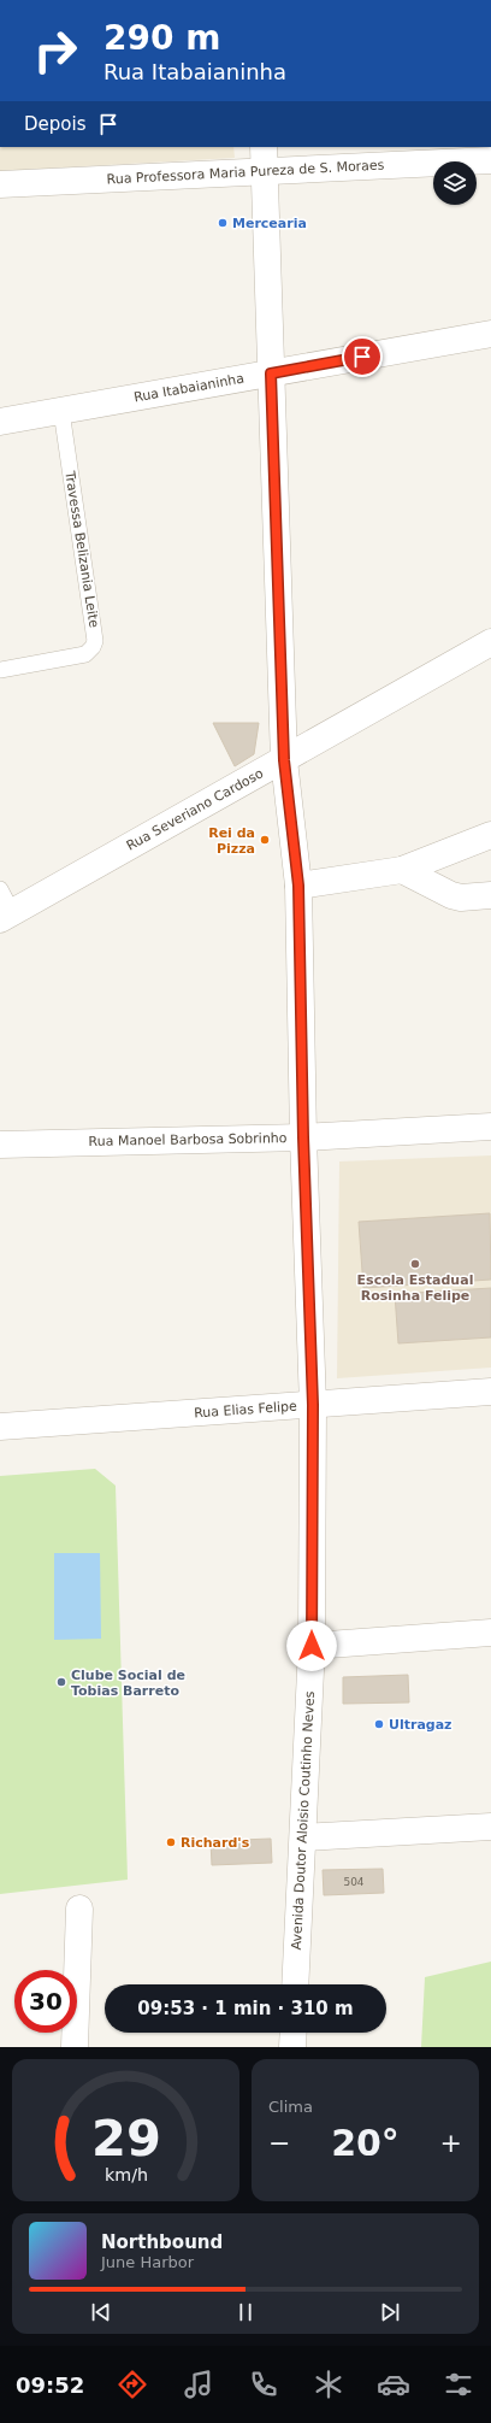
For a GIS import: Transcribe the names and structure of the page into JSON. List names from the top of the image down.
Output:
{
  "streets": {
    "street": [
      "Rua Professora Maria Pureza de S. Moraes",
      "Rua Itabaianinha",
      "Rua Severiano Cardoso",
      "Rua Manoel Barbosa Sobrinho",
      "Rua Elias Felipe",
      "Avenida Doutor Aloisio Coutinho Neves"
    ],
    "lane": ["Travessa Belizania Leite"]
  },
  "crossings": [
    ["Rua Professora Maria Pureza de S. Moraes", "Avenida Doutor Aloisio Coutinho Neves"],
    ["Rua Itabaianinha", "Travessa Belizania Leite"],
    ["Rua Itabaianinha", "Avenida Doutor Aloisio Coutinho Neves"],
    ["Rua Severiano Cardoso", "Avenida Doutor Aloisio Coutinho Neves"],
    ["Rua Manoel Barbosa Sobrinho", "Avenida Doutor Aloisio Coutinho Neves"],
    ["Rua Elias Felipe", "Avenida Doutor Aloisio Coutinho Neves"]
  ],
  "places": [
    "Mercearia",
    "Rei da Pizza",
    "Escola Estadual Rosinha Felipe",
    "Clube Social de Tobias Barreto",
    "Ultragaz",
    "Richard's"
  ],
  "house_numbers": ["504"],
  "page": {
    "turn": ["290 m", "Rua Itabaianinha"],
    "then": "Depois",
    "limit": "30",
    "trip": "09:53 · 1 min · 310 m",
    "tile": "Clima",
    "heat": ["−", "20°", "+"],
    "song": ["Northbound", "June Harbor"],
    "tabs": "09:52",
    "gauge": ["29", "km/h"]
  }
}
